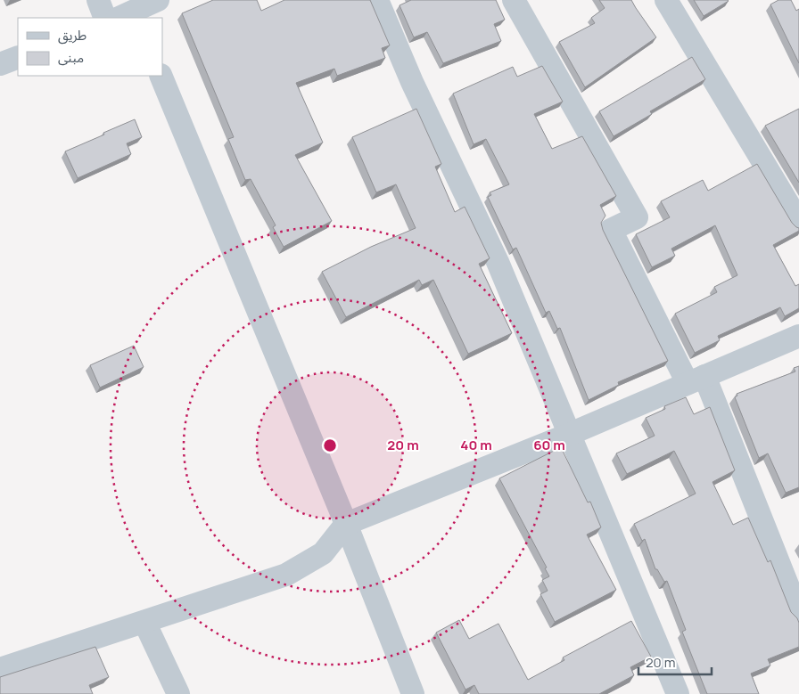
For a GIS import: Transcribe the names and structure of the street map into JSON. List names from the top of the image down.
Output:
{
  "legend": ["طريق", "مبنى"],
  "scale_bar": "20 m",
  "rings": ["20 m", "40 m", "60 m"]
}
